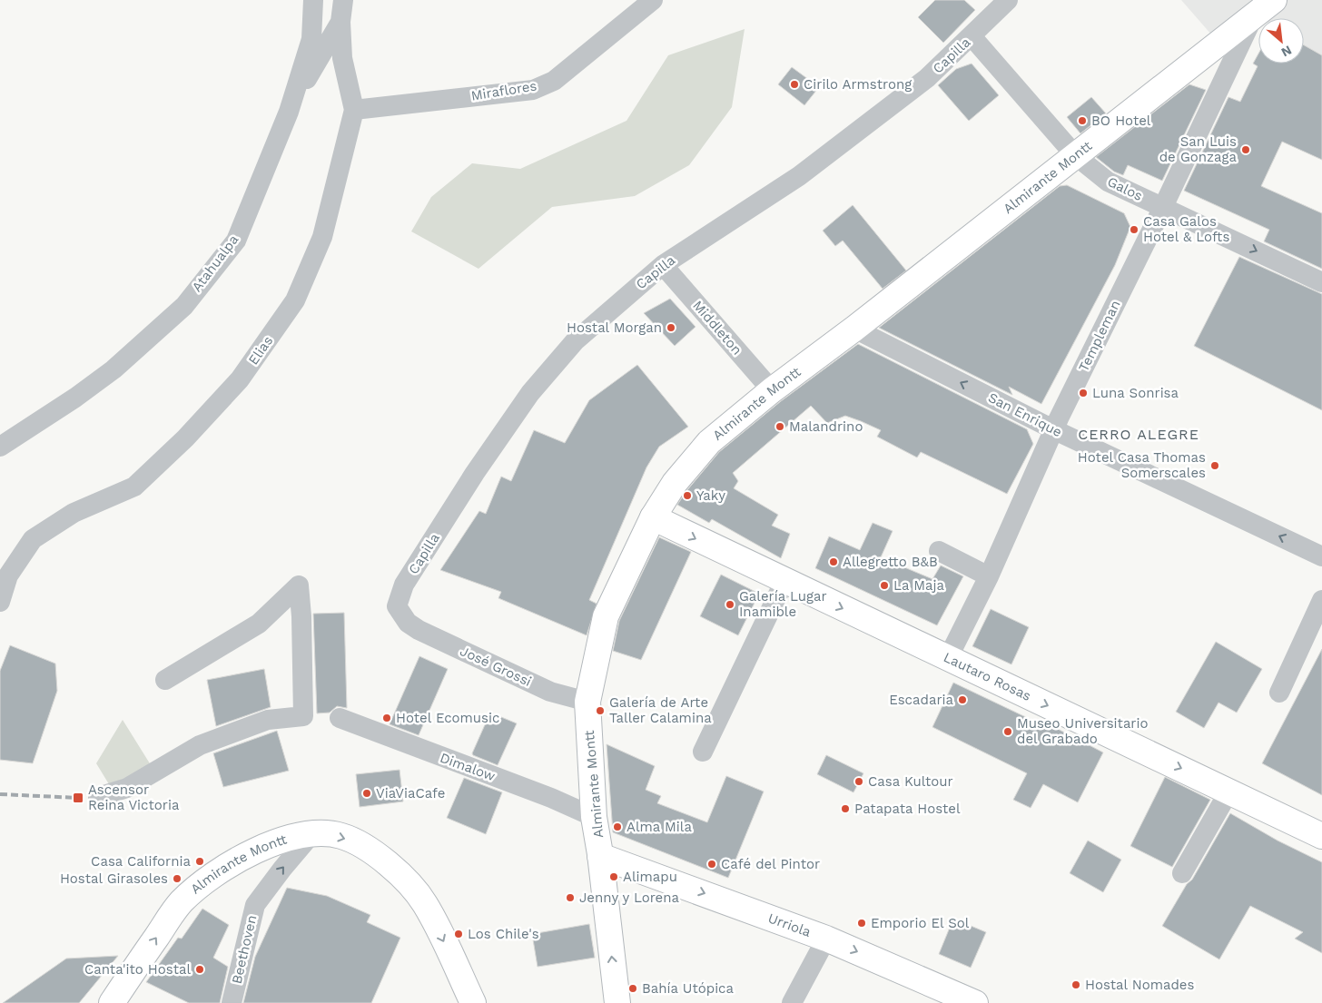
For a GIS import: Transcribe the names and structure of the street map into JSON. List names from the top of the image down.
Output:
{
  "streets": {
    "main road": ["Almirante Montt", "Lautaro Rosas", "Urriola"],
    "street": [
      "Capilla",
      "Miraflores",
      "Galos",
      "Atahualpa",
      "Middleton",
      "Templeman",
      "Elias",
      "San Enrique",
      "José Grossi",
      "Dimalow",
      "Beethoven"
    ]
  },
  "crossings": [
    ["Capilla", "Galos"],
    ["Capilla", "Middleton"],
    ["Capilla", "José Grossi"],
    ["Miraflores", "Elias"],
    ["Almirante Montt", "Galos"],
    ["Almirante Montt", "Middleton"],
    ["Almirante Montt", "Templeman"],
    ["Almirante Montt", "San Enrique"],
    ["Almirante Montt", "José Grossi"],
    ["Almirante Montt", "Lautaro Rosas"],
    ["Almirante Montt", "Dimalow"],
    ["Almirante Montt", "Urriola"],
    ["Almirante Montt", "Beethoven"],
    ["Galos", "Templeman"],
    ["Templeman", "San Enrique"],
    ["Templeman", "Lautaro Rosas"]
  ],
  "one_way": [
    "Galos",
    "San Enrique",
    "Lautaro Rosas",
    "Urriola",
    "Beethoven"
  ],
  "districts": ["CERRO ALEGRE"],
  "places": {
    "other": [
      "Cirilo Armstrong",
      "BO Hotel",
      "San Luis de Gonzaga",
      "Casa Galos Hotel & Lofts",
      "Hostal Morgan",
      "Luna Sonrisa",
      "Malandrino",
      "Hotel Casa Thomas Somerscales",
      "Yaky",
      "Allegretto B&B",
      "La Maja",
      "Galería Lugar Inamible",
      "Escadaria",
      "Galería de Arte Taller Calamina",
      "Hotel Ecomusic",
      "Museo Universitario del Grabado",
      "Casa Kultour",
      "ViaViaCafe",
      "Patapata Hostel",
      "Alma Mila",
      "Casa California",
      "Café del Pintor",
      "Alimapu",
      "Hostal Girasoles",
      "Jenny y Lorena",
      "Emporio El Sol",
      "Los Chile's",
      "Canta'ito Hostal",
      "Hostal Nomades",
      "Bahía Utópica"
    ],
    "transit": ["Ascensor Reina Victoria"]
  },
  "north": "bottom right"
}
